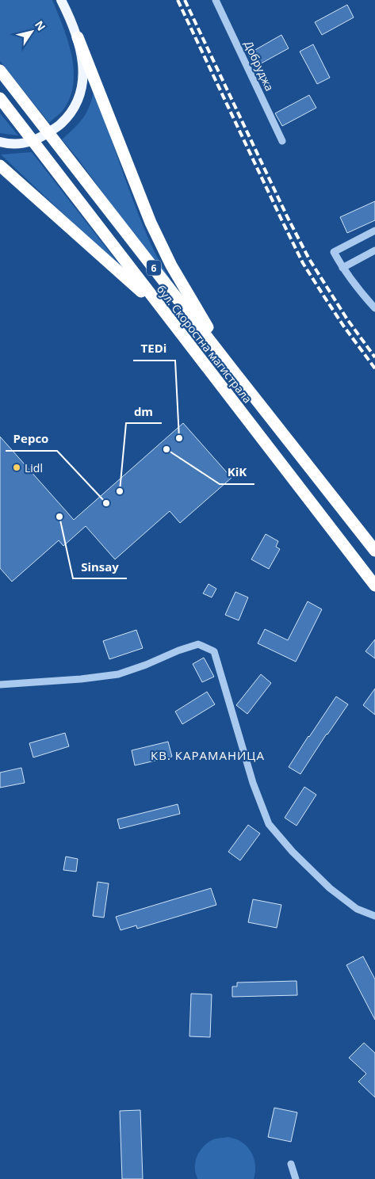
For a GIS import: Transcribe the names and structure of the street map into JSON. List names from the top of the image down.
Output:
{
  "streets": {
    "highway": ["6", "бул. Скоростна магистрала"],
    "street": ["Добруджа"]
  },
  "districts": ["КВ. КАРАМАНИЦА"],
  "places": [
    "TEDi",
    "KiK",
    "Lidl",
    "dm",
    "Pepco",
    "Sinsay"
  ],
  "north": "top right"
}
